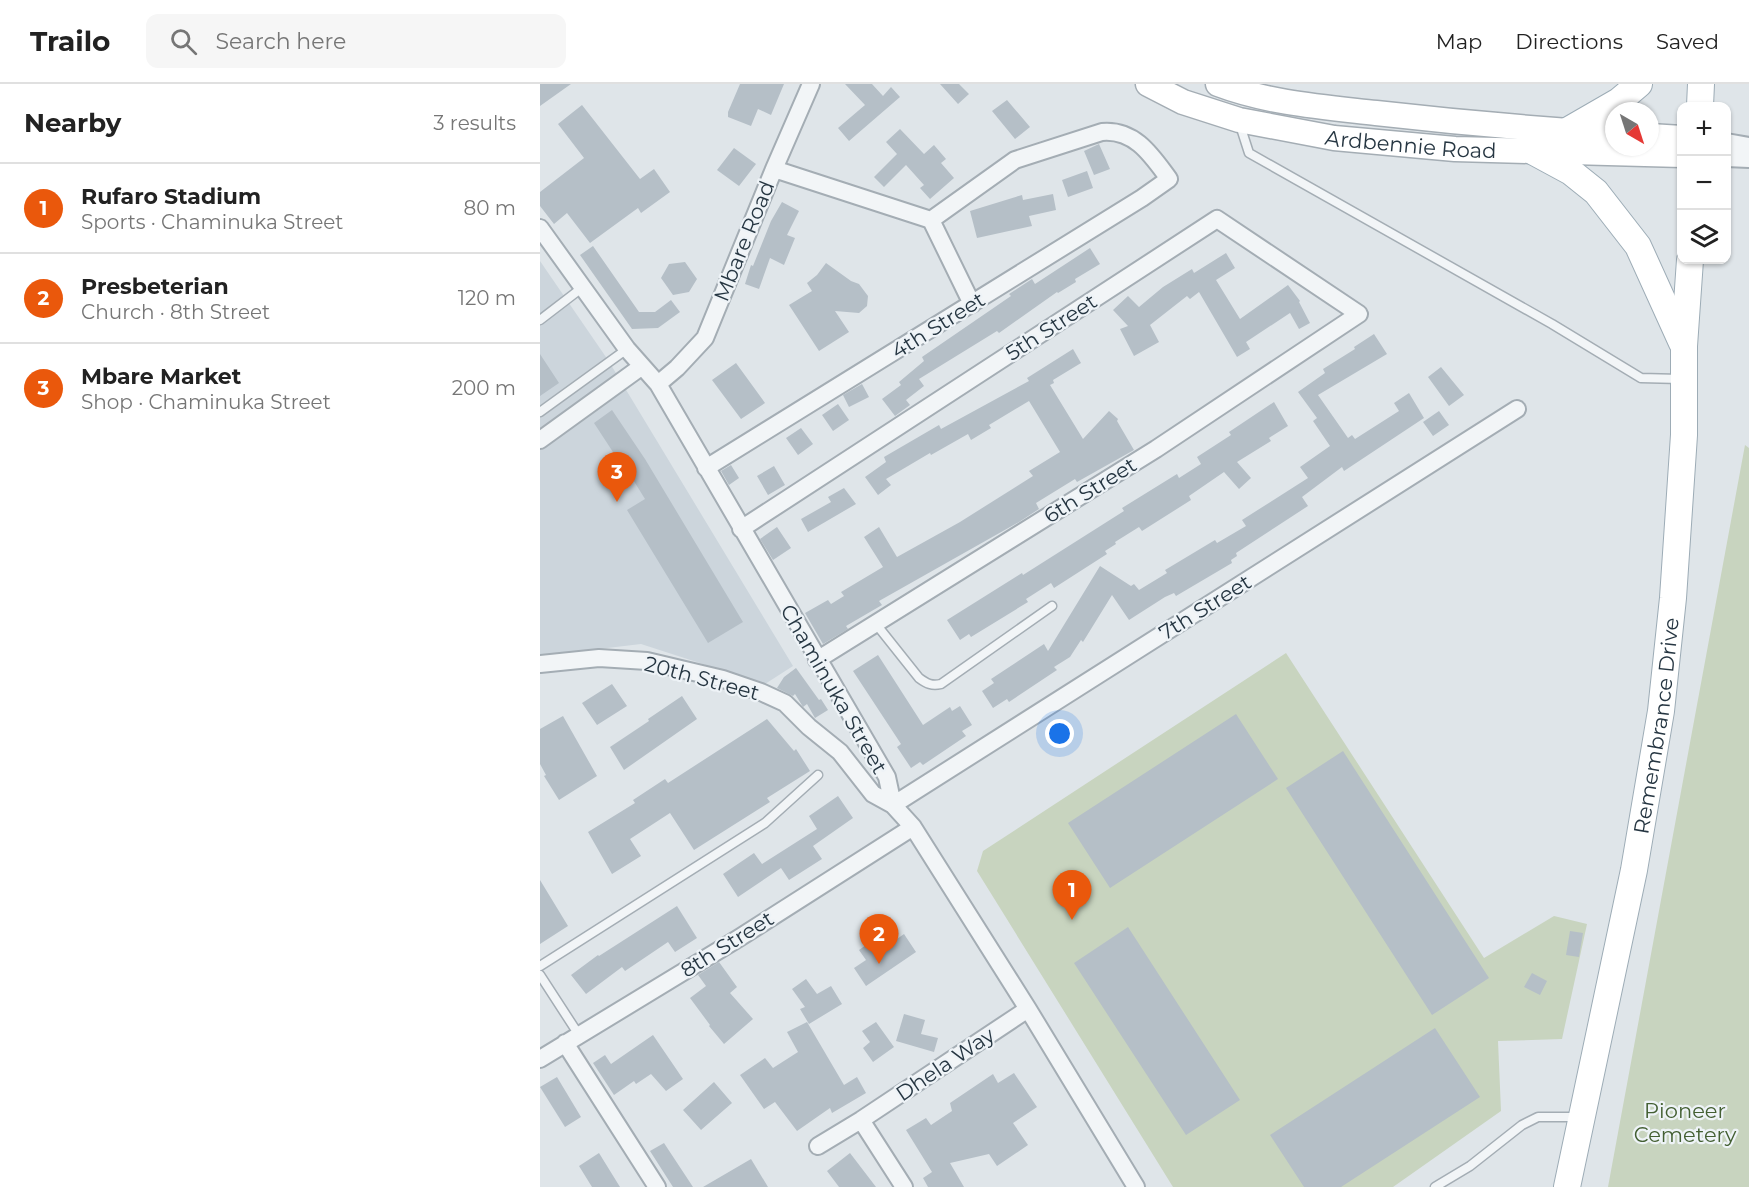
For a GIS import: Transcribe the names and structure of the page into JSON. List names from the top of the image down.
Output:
{
  "streets": {
    "main road": ["Ardbennie Road", "Remembrance Drive"],
    "street": [
      "Mbare Road",
      "4th Street",
      "5th Street",
      "6th Street",
      "7th Street",
      "20th Street",
      "Chaminuka Street",
      "8th Street",
      "Dhela Way"
    ]
  },
  "crossings": [
    ["Mbare Road", "Chaminuka Street"],
    ["4th Street", "Chaminuka Street"],
    ["5th Street", "6th Street"],
    ["5th Street", "Chaminuka Street"],
    ["6th Street", "Chaminuka Street"],
    ["7th Street", "20th Street"],
    ["7th Street", "Chaminuka Street"],
    ["20th Street", "Chaminuka Street"],
    ["Chaminuka Street", "8th Street"],
    ["Chaminuka Street", "Dhela Way"]
  ],
  "parks": ["Pioneer Cemetery"],
  "north": "bottom right",
  "page": {
    "header": "Trailo",
    "search": "Search here",
    "nav": ["Map", "Directions", "Saved"],
    "heading": ["Nearby", "3 results"],
    "map_buttons": ["+", "−"],
    "list": [
      {
        "mark": "1",
        "name": "Rufaro Stadium",
        "note": "Sports · Chaminuka Street",
        "value": "80 m"
      },
      {
        "mark": "2",
        "name": "Presbeterian",
        "note": "Church · 8th Street",
        "value": "120 m"
      },
      {
        "mark": "3",
        "name": "Mbare Market",
        "note": "Shop · Chaminuka Street",
        "value": "200 m"
      }
    ],
    "pins": ["3", "1", "2"]
  }
}
